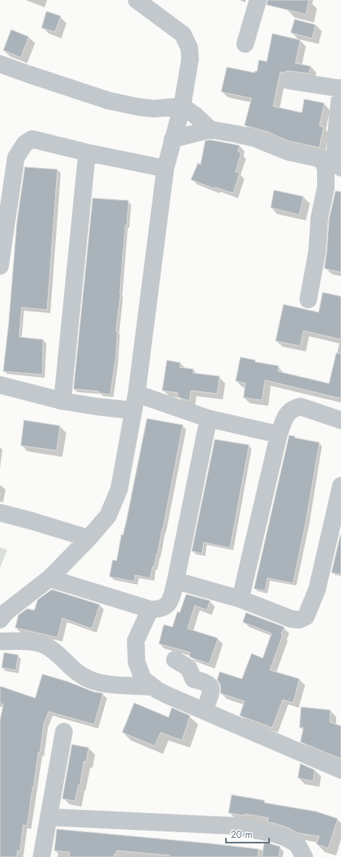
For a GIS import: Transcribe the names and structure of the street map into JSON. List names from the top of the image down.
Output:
{
  "scale_bar": "20 m"
}
